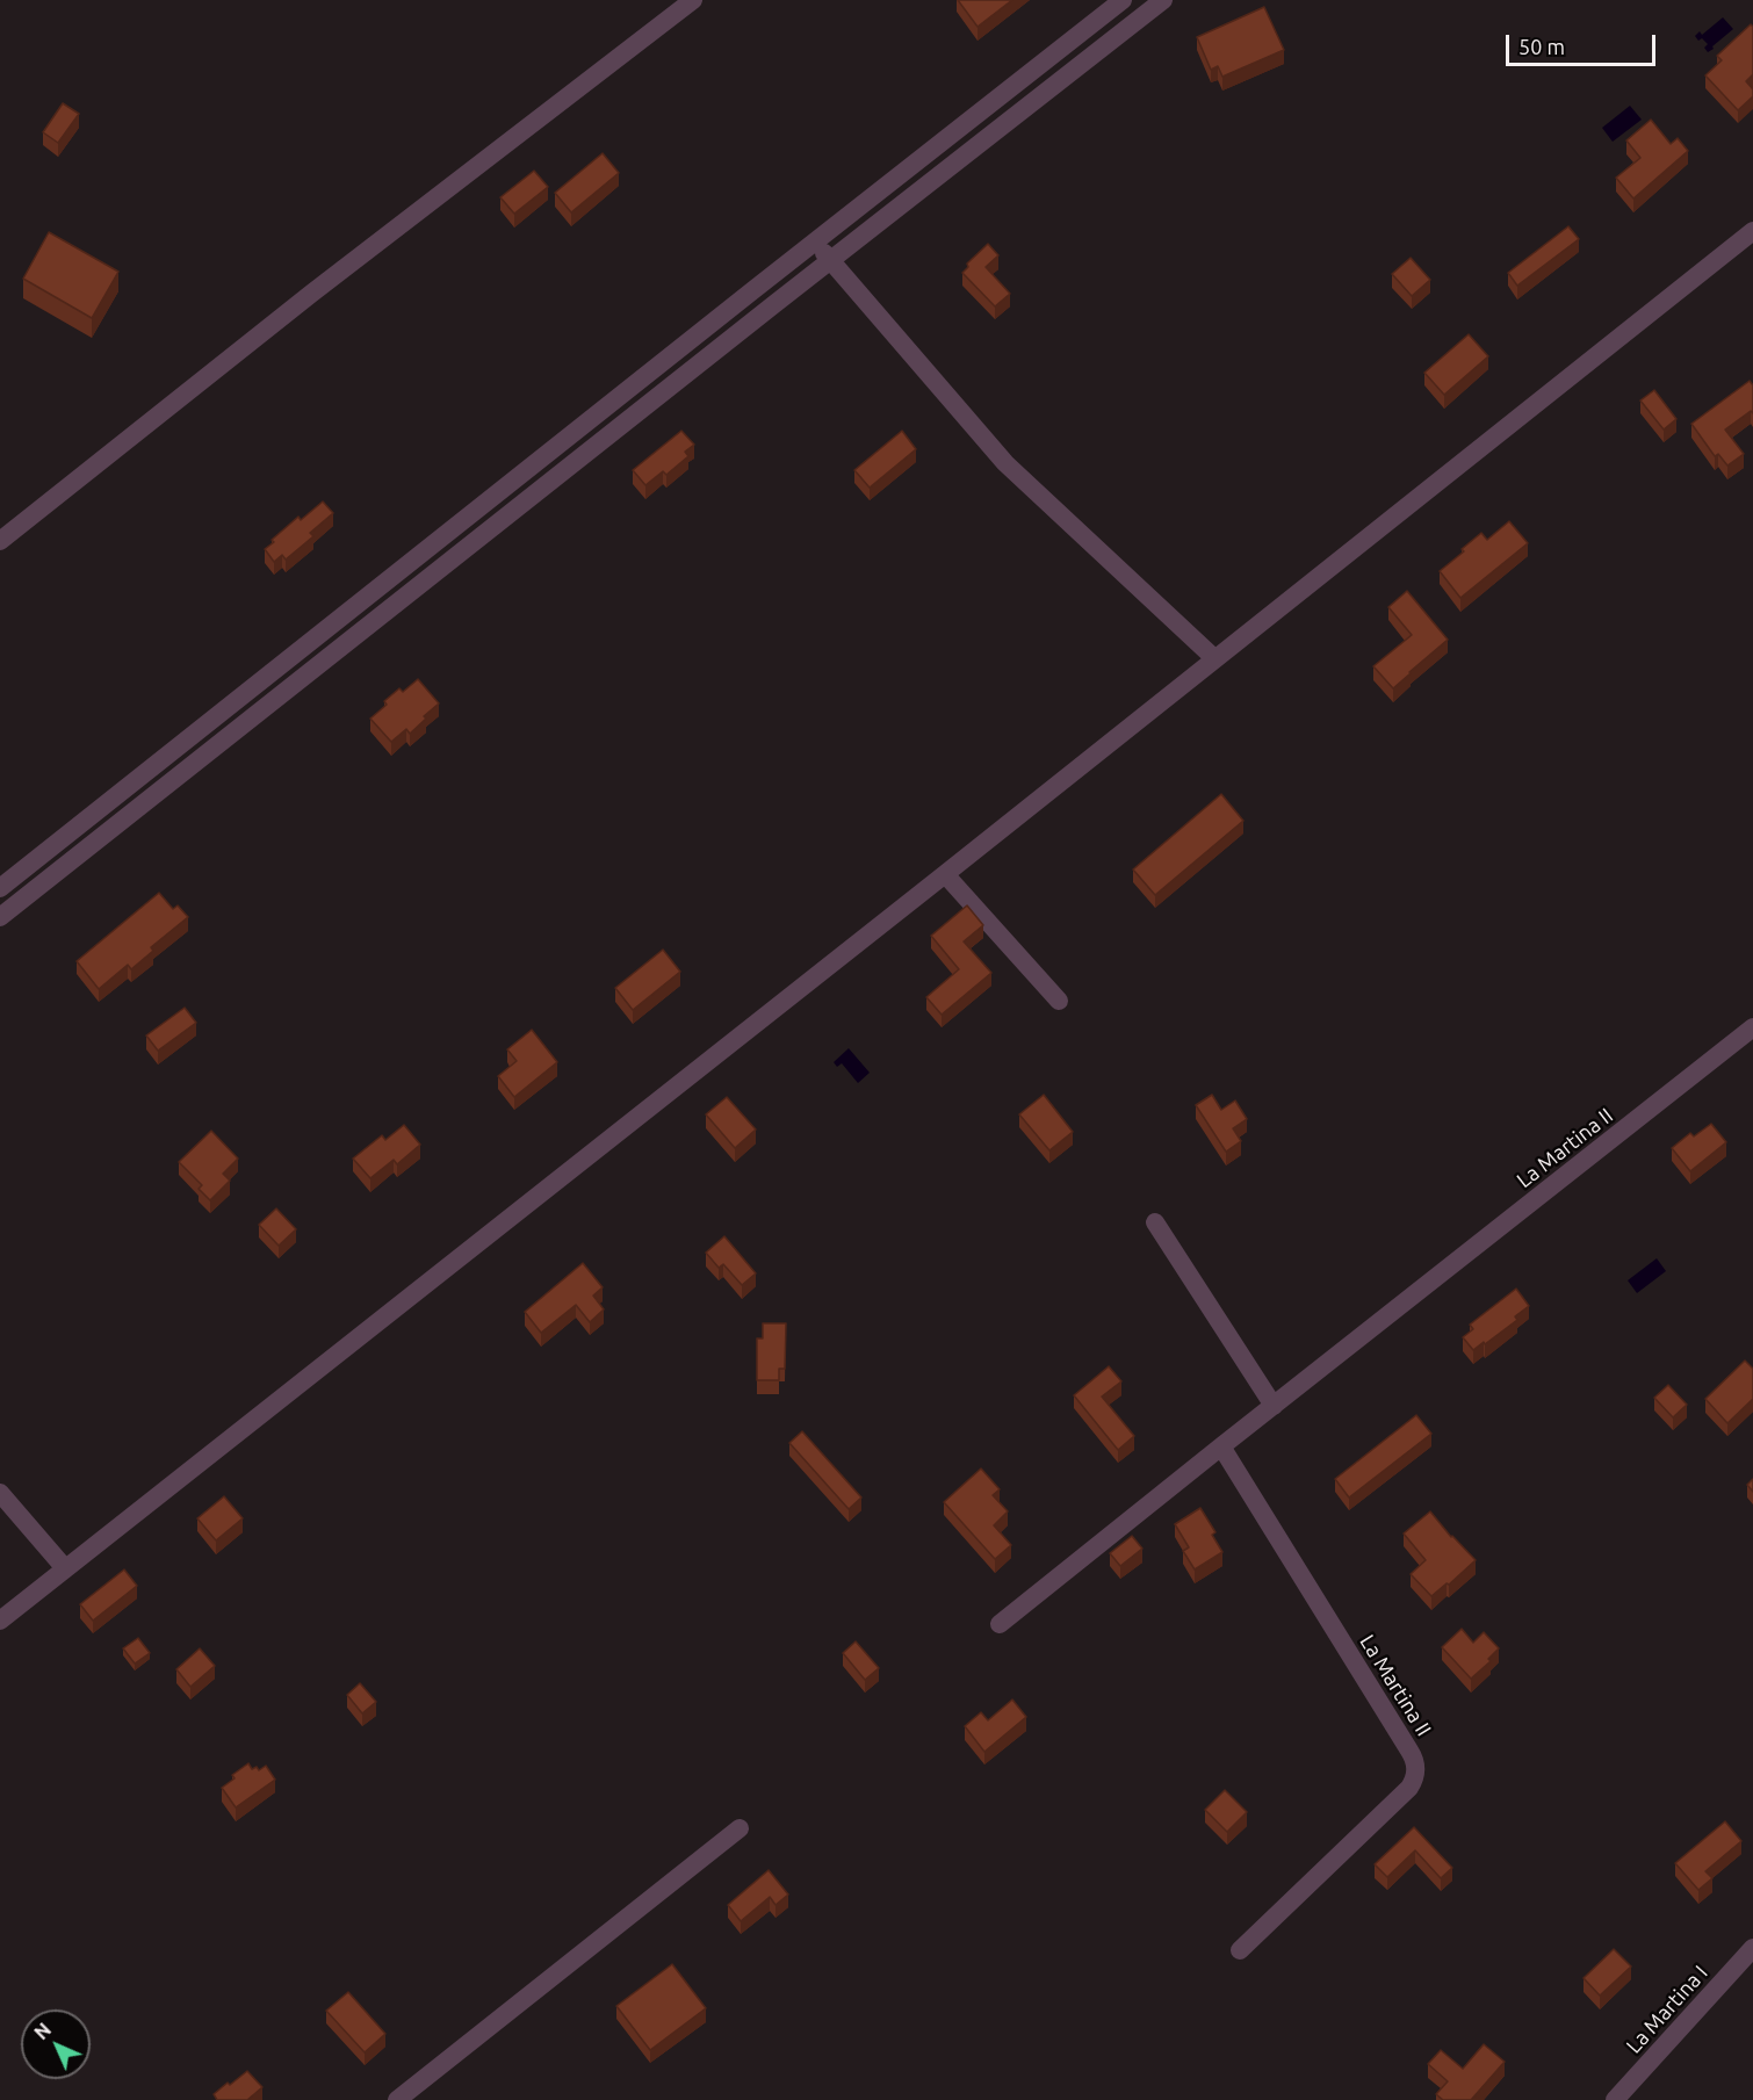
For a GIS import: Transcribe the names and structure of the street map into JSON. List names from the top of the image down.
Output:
{
  "streets": {
    "street": ["La Martina II", "La Martina I"]
  },
  "scale_bar": "50 m",
  "north": "top left"
}
